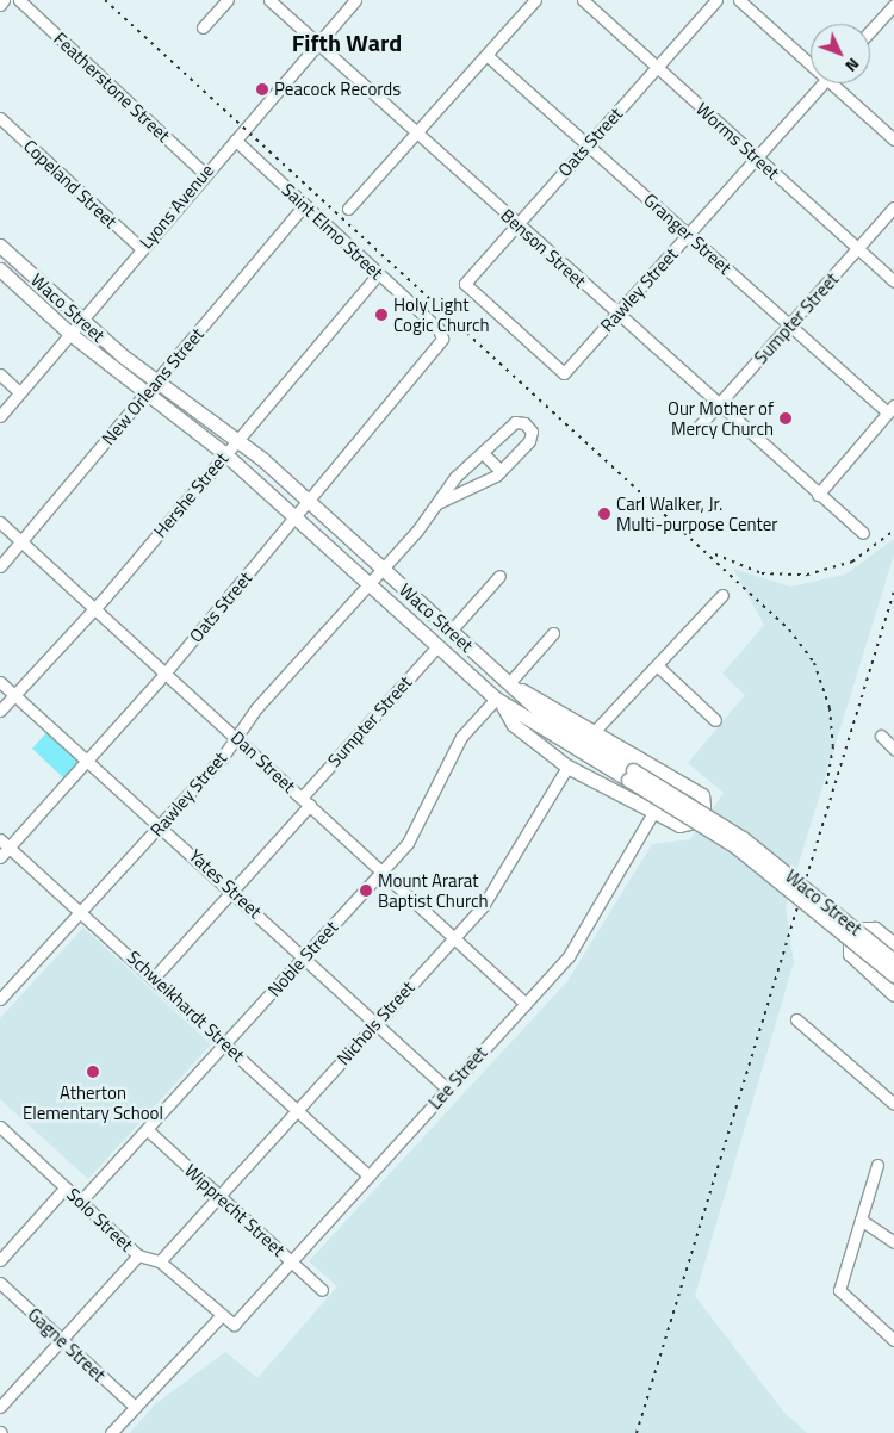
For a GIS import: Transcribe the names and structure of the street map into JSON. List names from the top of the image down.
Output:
{
  "streets": {
    "main road": ["Waco Street"],
    "street": [
      "Featherstone Street",
      "Worms Street",
      "Oats Street",
      "Copeland Street",
      "Lyons Avenue",
      "Saint Elmo Street",
      "Granger Street",
      "Benson Street",
      "Rawley Street",
      "Sumpter Street",
      "New Orleans Street",
      "Hershe Street",
      "Dan Street",
      "Yates Street",
      "Noble Street",
      "Schweikhardt Street",
      "Nichols Street",
      "Lee Street",
      "Wipprecht Street",
      "Solo Street",
      "Gagne Street"
    ]
  },
  "crossings": [
    ["Featherstone Street", "Lyons Avenue"],
    ["Worms Street", "Oats Street"],
    ["Worms Street", "Rawley Street"],
    ["Worms Street", "Sumpter Street"],
    ["Oats Street", "Saint Elmo Street"],
    ["Oats Street", "Granger Street"],
    ["Oats Street", "Benson Street"],
    ["Oats Street", "Rawley Street"],
    ["Oats Street", "Waco Street"],
    ["Oats Street", "Dan Street"],
    ["Oats Street", "Yates Street"],
    ["Oats Street", "Schweikhardt Street"],
    ["Copeland Street", "Lyons Avenue"],
    ["Lyons Avenue", "Saint Elmo Street"],
    ["Lyons Avenue", "Benson Street"],
    ["Lyons Avenue", "Waco Street"],
    ["Saint Elmo Street", "New Orleans Street"],
    ["Saint Elmo Street", "Hershe Street"],
    ["Granger Street", "Rawley Street"],
    ["Granger Street", "Sumpter Street"],
    ["Benson Street", "Rawley Street"],
    ["Benson Street", "Sumpter Street"],
    ["Rawley Street", "Waco Street"],
    ["Rawley Street", "Dan Street"],
    ["Rawley Street", "Yates Street"],
    ["Rawley Street", "Schweikhardt Street"],
    ["Waco Street", "Sumpter Street"],
    ["Waco Street", "New Orleans Street"],
    ["Waco Street", "Hershe Street"],
    ["Waco Street", "Noble Street"],
    ["Sumpter Street", "Dan Street"],
    ["Sumpter Street", "Yates Street"],
    ["Sumpter Street", "Schweikhardt Street"],
    ["New Orleans Street", "Dan Street"],
    ["Hershe Street", "Dan Street"],
    ["Hershe Street", "Yates Street"],
    ["Dan Street", "Noble Street"],
    ["Dan Street", "Nichols Street"],
    ["Dan Street", "Lee Street"],
    ["Yates Street", "Noble Street"],
    ["Yates Street", "Nichols Street"],
    ["Yates Street", "Lee Street"],
    ["Noble Street", "Schweikhardt Street"],
    ["Noble Street", "Wipprecht Street"],
    ["Noble Street", "Solo Street"],
    ["Schweikhardt Street", "Nichols Street"],
    ["Schweikhardt Street", "Lee Street"],
    ["Nichols Street", "Wipprecht Street"],
    ["Nichols Street", "Solo Street"],
    ["Lee Street", "Wipprecht Street"],
    ["Lee Street", "Solo Street"]
  ],
  "districts": ["Fifth Ward"],
  "places": [
    "Peacock Records",
    "Holy Light Cogic Church",
    "Our Mother of Mercy Church",
    "Carl Walker, Jr. Multi-purpose Center",
    "Mount Ararat Baptist Church",
    "Atherton Elementary School"
  ],
  "north": "bottom right"
}
